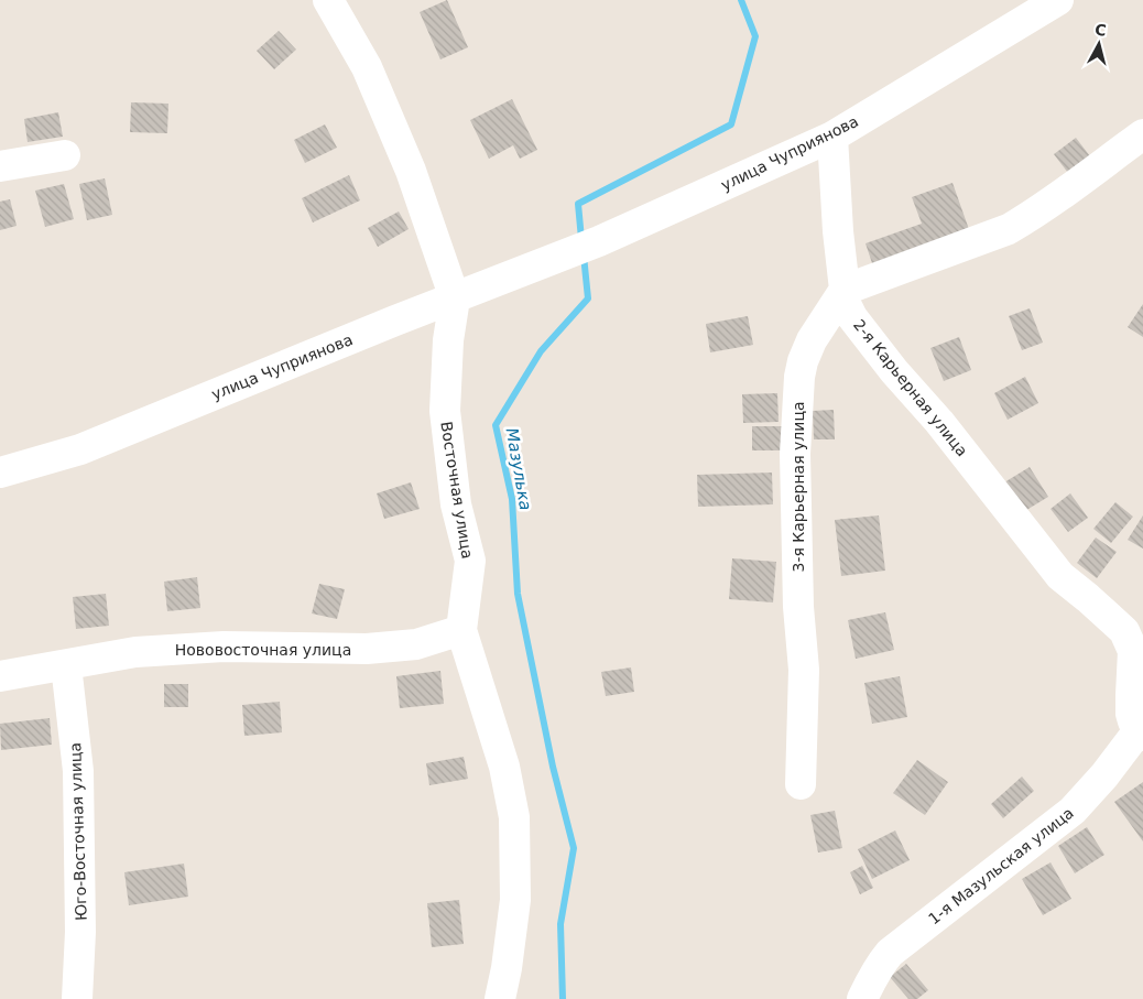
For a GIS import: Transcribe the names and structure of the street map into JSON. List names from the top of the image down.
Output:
{
  "streets": {
    "street": [
      "улица Чуприянова",
      "2-я Карьерная улица",
      "3-я Карьерная улица",
      "Восточная улица",
      "Нововосточная улица",
      "Юго-Восточная улица",
      "1-я Мазульская улица"
    ]
  },
  "crossings": [
    ["улица Чуприянова", "Восточная улица"],
    ["2-я Карьерная улица", "3-я Карьерная улица"],
    ["2-я Карьерная улица", "1-я Мазульская улица"],
    ["Восточная улица", "Нововосточная улица"],
    ["Нововосточная улица", "Юго-Восточная улица"]
  ],
  "water": ["Мазулька"],
  "north": "top"
}
